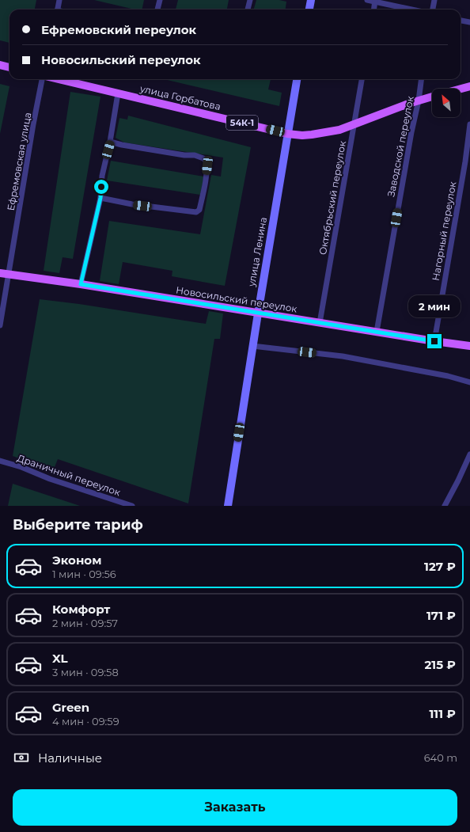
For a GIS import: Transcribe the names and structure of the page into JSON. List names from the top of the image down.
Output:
{
  "streets": {
    "main road": [
      "улица Горбатова",
      "54К-1",
      "улица Ленина",
      "Новосильский переулок"
    ],
    "street": [
      "Заводской переулок",
      "Ефремовская улица",
      "Октябрьский переулок",
      "Нагорный переулок",
      "Драничный переулок"
    ]
  },
  "crossings": [
    ["улица Горбатова", "Заводской переулок"],
    ["улица Горбатова", "Октябрьский переулок"],
    ["улица Горбатова", "улица Ленина"],
    ["Заводской переулок", "Новосильский переулок"],
    ["Ефремовская улица", "Новосильский переулок"],
    ["Октябрьский переулок", "Новосильский переулок"],
    ["Нагорный переулок", "Новосильский переулок"],
    ["улица Ленина", "Новосильский переулок"]
  ],
  "north": "top left",
  "page": {
    "banner": ["Ефремовский переулок", "Новосильский переулок"],
    "bubble": "2 мин",
    "heading": "Выберите тариф",
    "list": [
      {
        "name": "Эконом",
        "note": "1 мин · 09:56",
        "value": "127 ₽"
      },
      {
        "name": "Комфорт",
        "note": "2 мин · 09:57",
        "value": "171 ₽"
      },
      {
        "name": "XL",
        "note": "3 мин · 09:58",
        "value": "215 ₽"
      },
      {
        "name": "Green",
        "note": "4 мин · 09:59",
        "value": "111 ₽"
      }
    ],
    "pay": ["Наличные", "640 m"],
    "buttons": "Заказать"
  }
}
